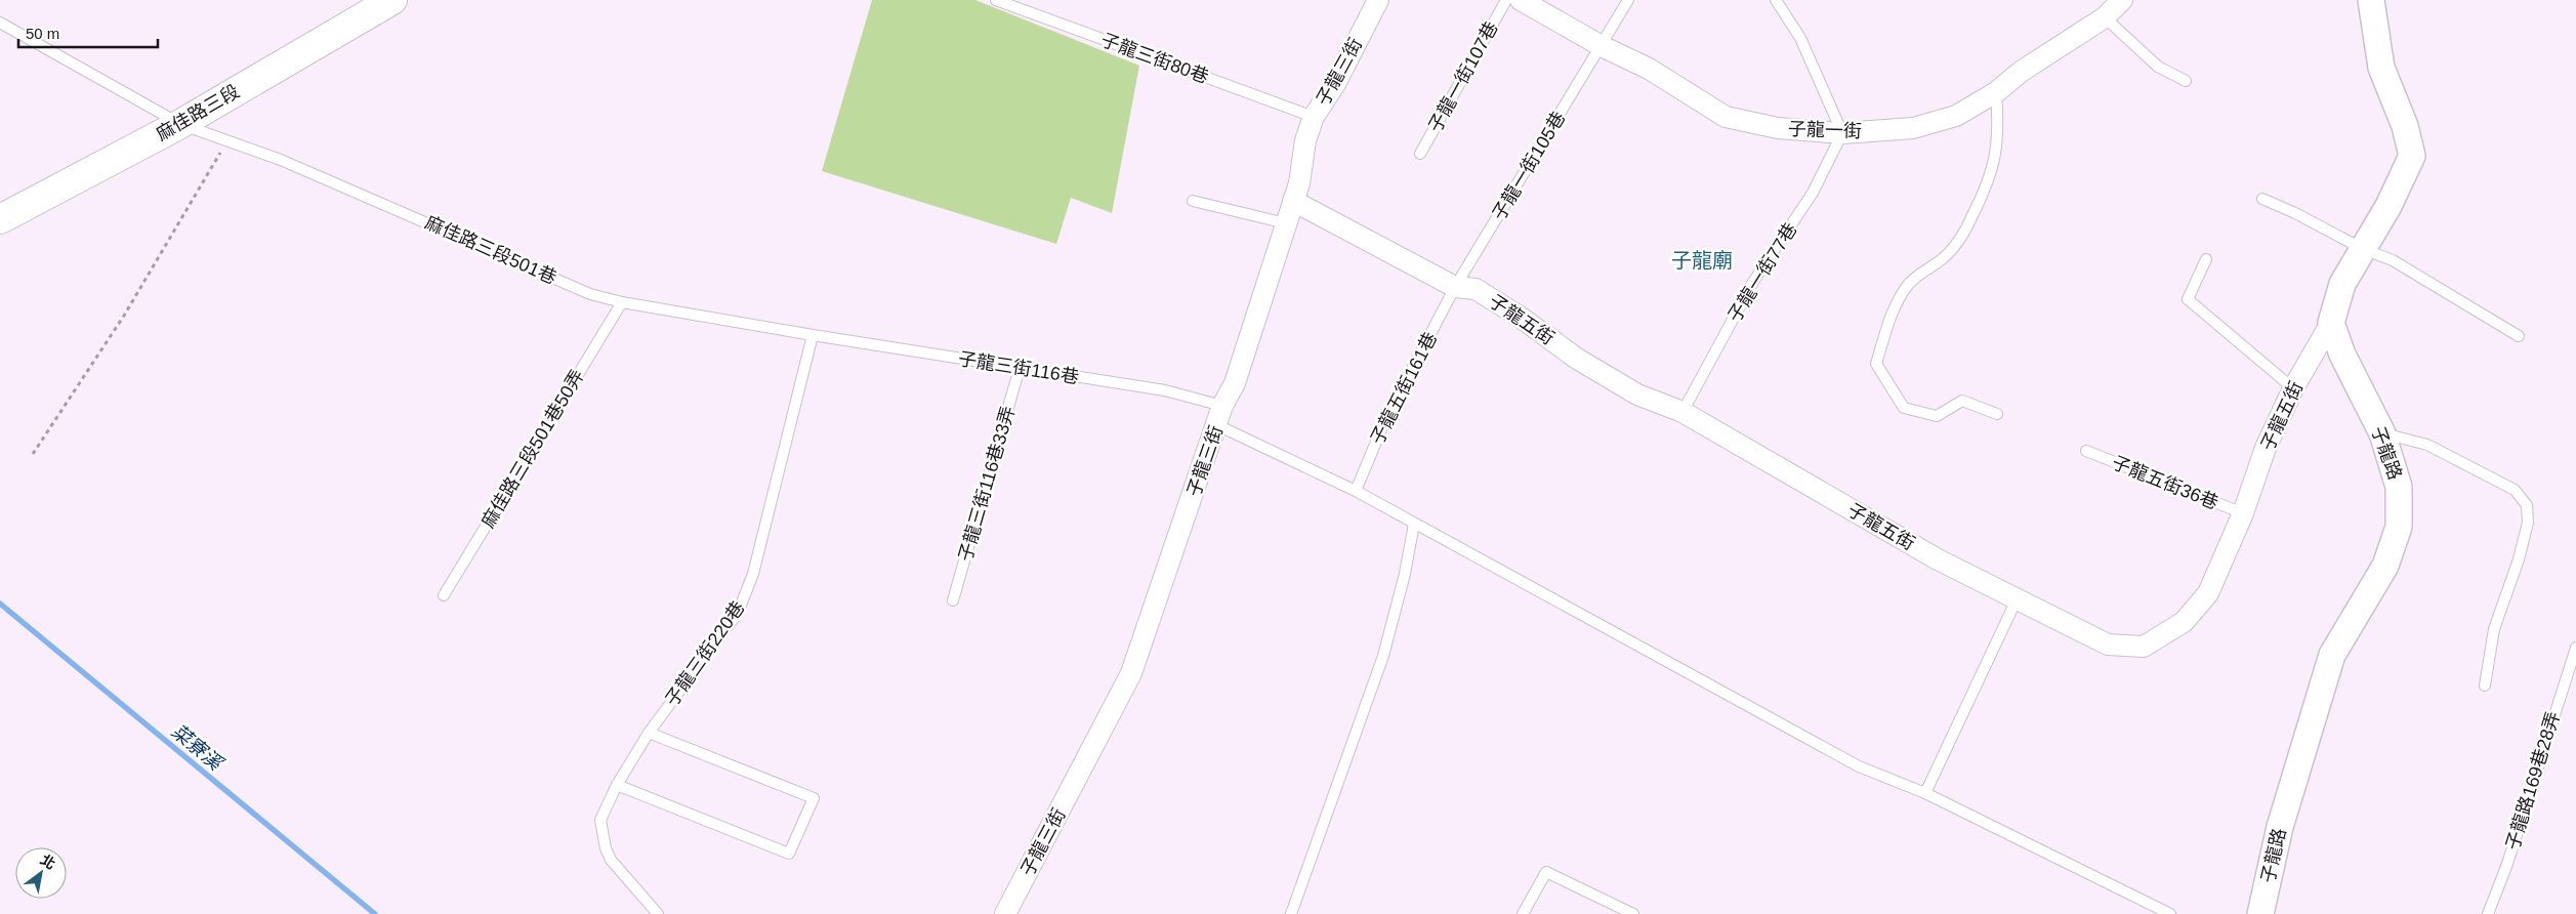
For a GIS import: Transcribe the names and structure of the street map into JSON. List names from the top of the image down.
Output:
{
  "streets": {
    "main road": ["麻佳路三段"],
    "street": [
      "子龍三街",
      "子龍一街",
      "子龍五街",
      "子龍路"
    ],
    "lane": [
      "子龍三街80巷",
      "子龍一街107巷",
      "子龍一街105巷",
      "麻佳路三段501巷",
      "子龍一街77巷",
      "子龍三街116巷",
      "子龍五街161巷",
      "麻佳路三段501巷50弄",
      "子龍五街36巷",
      "子龍三街116巷33弄",
      "子龍三街220巷",
      "子龍路169巷28弄"
    ]
  },
  "crossings": [
    ["子龍三街80巷", "子龍三街"],
    ["子龍三街", "子龍五街"],
    ["子龍三街", "子龍三街116巷"],
    ["麻佳路三段", "麻佳路三段501巷"],
    ["子龍一街", "子龍一街105巷"],
    ["子龍一街", "子龍一街77巷"],
    ["子龍一街105巷", "子龍五街"],
    ["子龍一街105巷", "子龍五街161巷"],
    ["麻佳路三段501巷", "子龍三街116巷"],
    ["麻佳路三段501巷", "麻佳路三段501巷50弄"],
    ["麻佳路三段501巷", "子龍三街220巷"],
    ["子龍一街77巷", "子龍五街"],
    ["子龍五街", "子龍五街161巷"],
    ["子龍五街", "子龍路"],
    ["子龍五街", "子龍五街36巷"],
    ["子龍三街116巷", "子龍三街116巷33弄"],
    ["子龍三街116巷", "子龍三街220巷"]
  ],
  "districts": ["子龍廟"],
  "water": ["菜寮溪"],
  "scale_bar": "50 m",
  "north": "top right"
}
